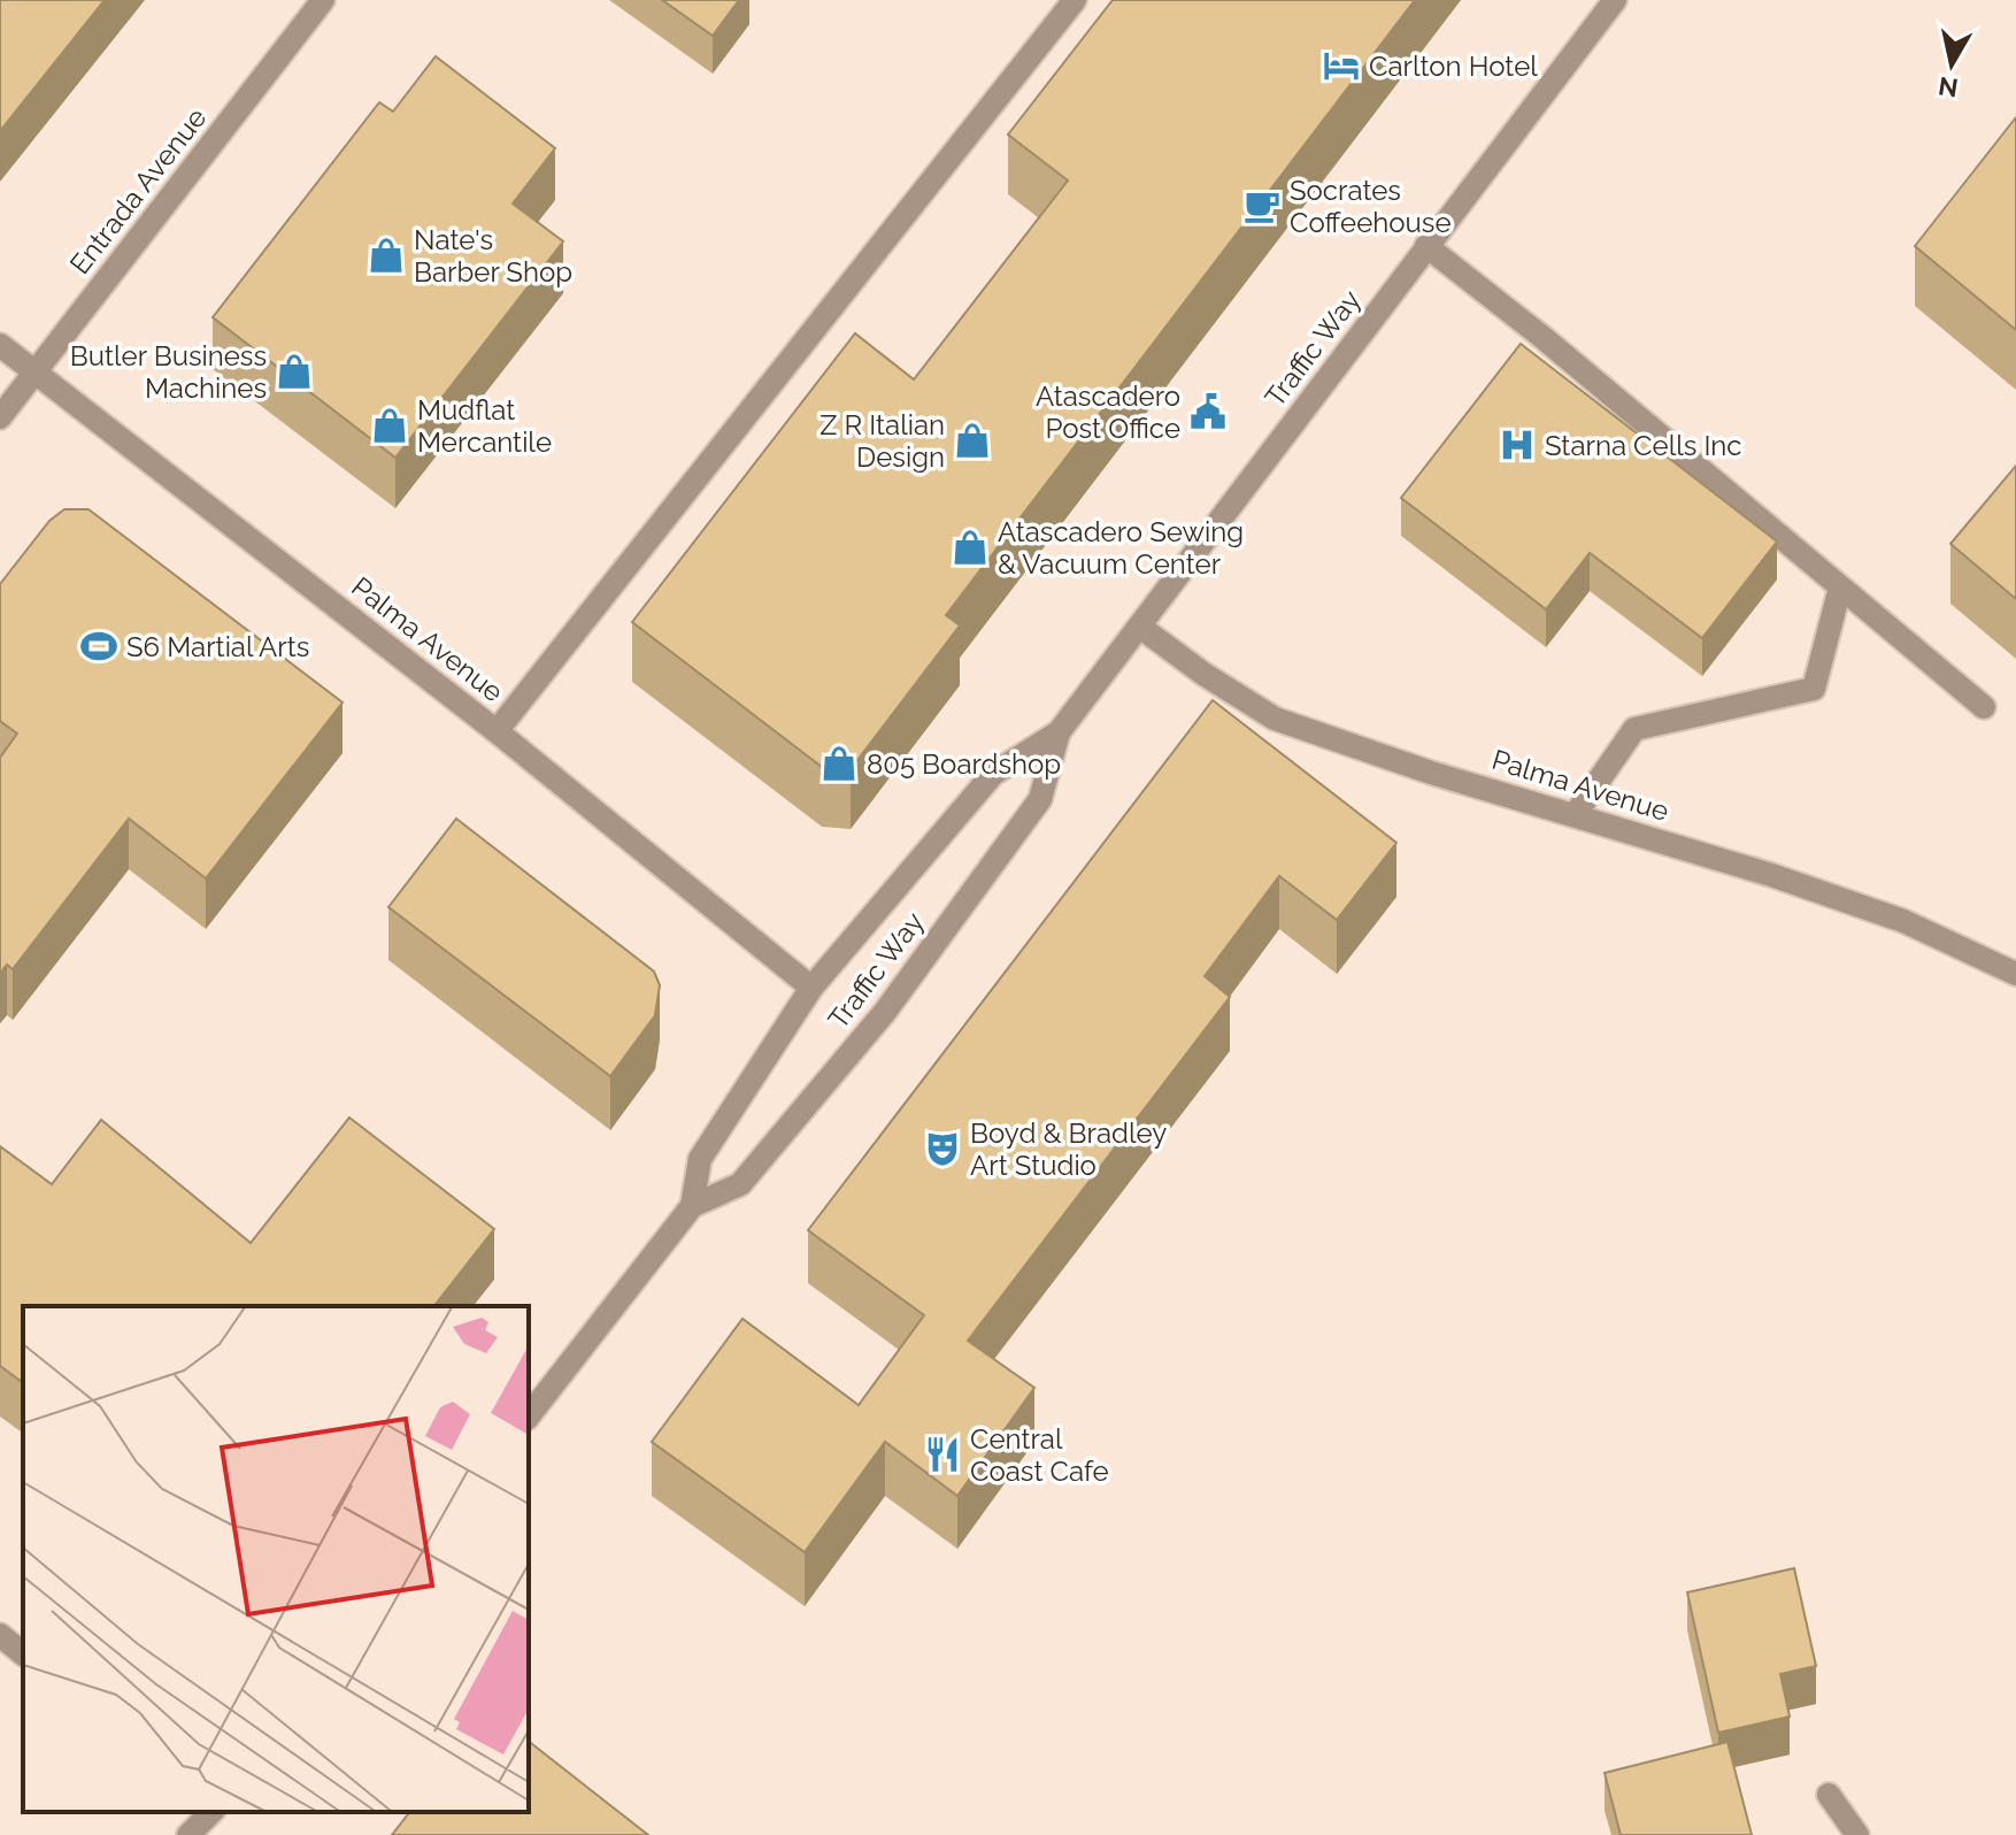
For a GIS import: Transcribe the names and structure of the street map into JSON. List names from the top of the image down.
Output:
{
  "streets": {
    "street": ["Entrada Avenue", "Traffic Way", "Palma Avenue"]
  },
  "crossings": [
    ["Entrada Avenue", "Palma Avenue"],
    ["Traffic Way", "Palma Avenue"]
  ],
  "places": {
    "hotel": ["Carlton Hotel"],
    "cafe": ["Socrates Coffeehouse"],
    "shop": [
      "Nate's Barber Shop",
      "Butler Business Machines",
      "Mudflat Mercantile",
      "Z R Italian Design",
      "Atascadero Sewing & Vacuum Center",
      "805 Boardshop"
    ],
    "public building": ["Atascadero Post Office"],
    "hospital": ["Starna Cells Inc"],
    "sports": ["S6 Martial Arts"],
    "theatre": ["Boyd & Bradley Art Studio"],
    "restaurant": ["Central Coast Cafe"]
  },
  "north": "bottom"
}
